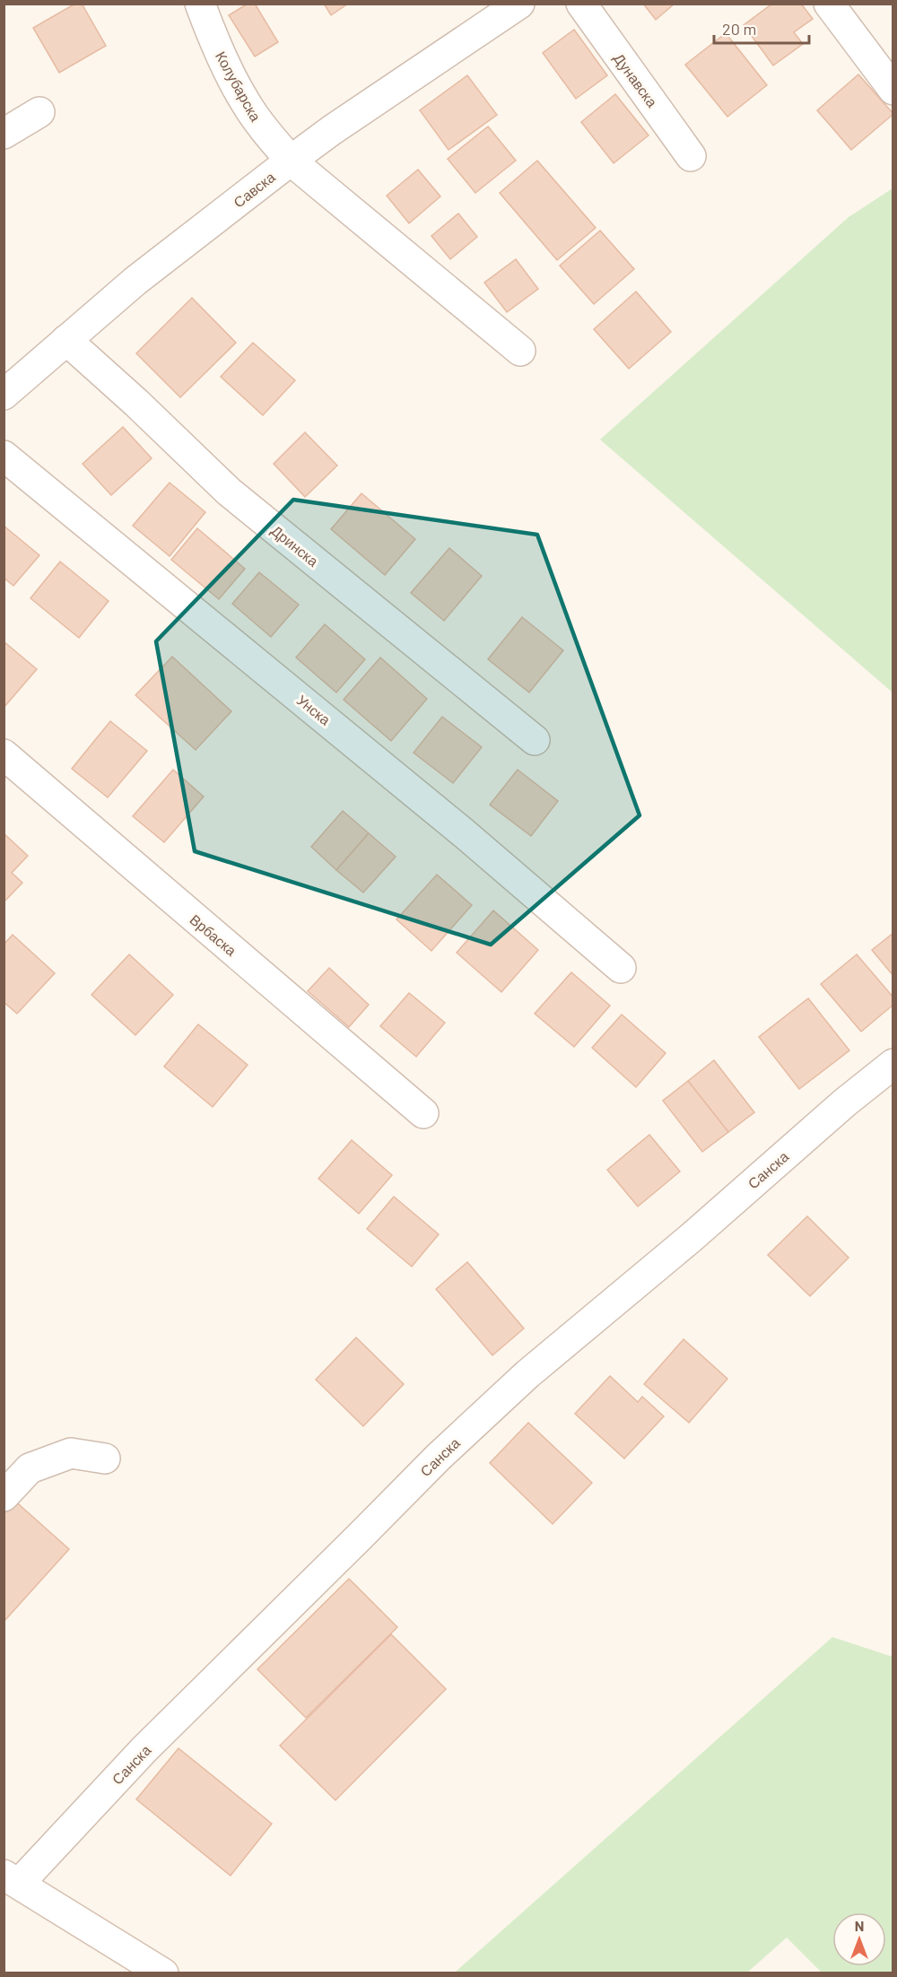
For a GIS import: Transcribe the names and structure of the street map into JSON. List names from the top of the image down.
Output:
{
  "streets": {
    "street": [
      "Дунавска",
      "Колубарска",
      "Савска",
      "Дринска",
      "Унска",
      "Врбаска",
      "Санска"
    ]
  },
  "crossings": [
    ["Колубарска", "Савска"],
    ["Савска", "Дринска"]
  ],
  "scale_bar": "20 m",
  "north": "top"
}
